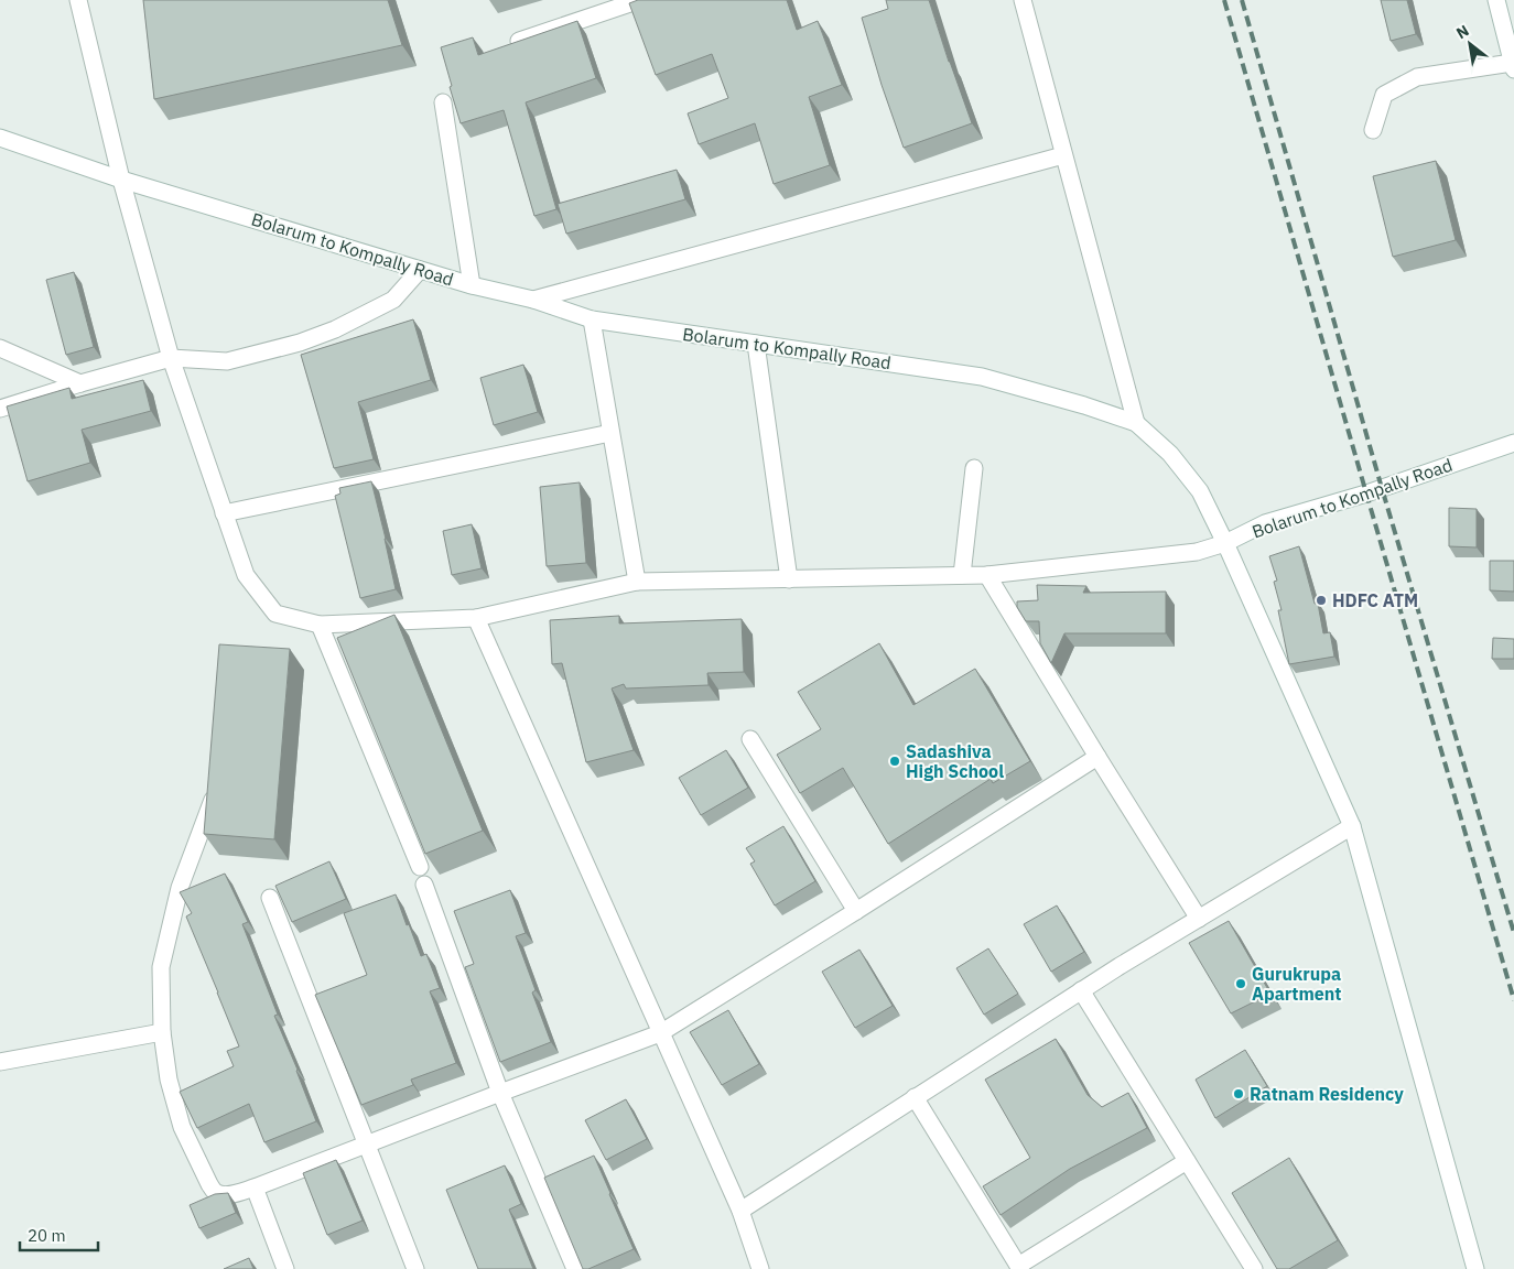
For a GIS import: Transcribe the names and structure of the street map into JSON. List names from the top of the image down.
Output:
{
  "streets": {
    "street": ["Bolarum to Kompally Road"]
  },
  "places": [
    "HDFC ATM",
    "Sadashiva High School",
    "Gurukrupa Apartment",
    "Ratnam Residency"
  ],
  "scale_bar": "20 m",
  "north": "top left"
}
